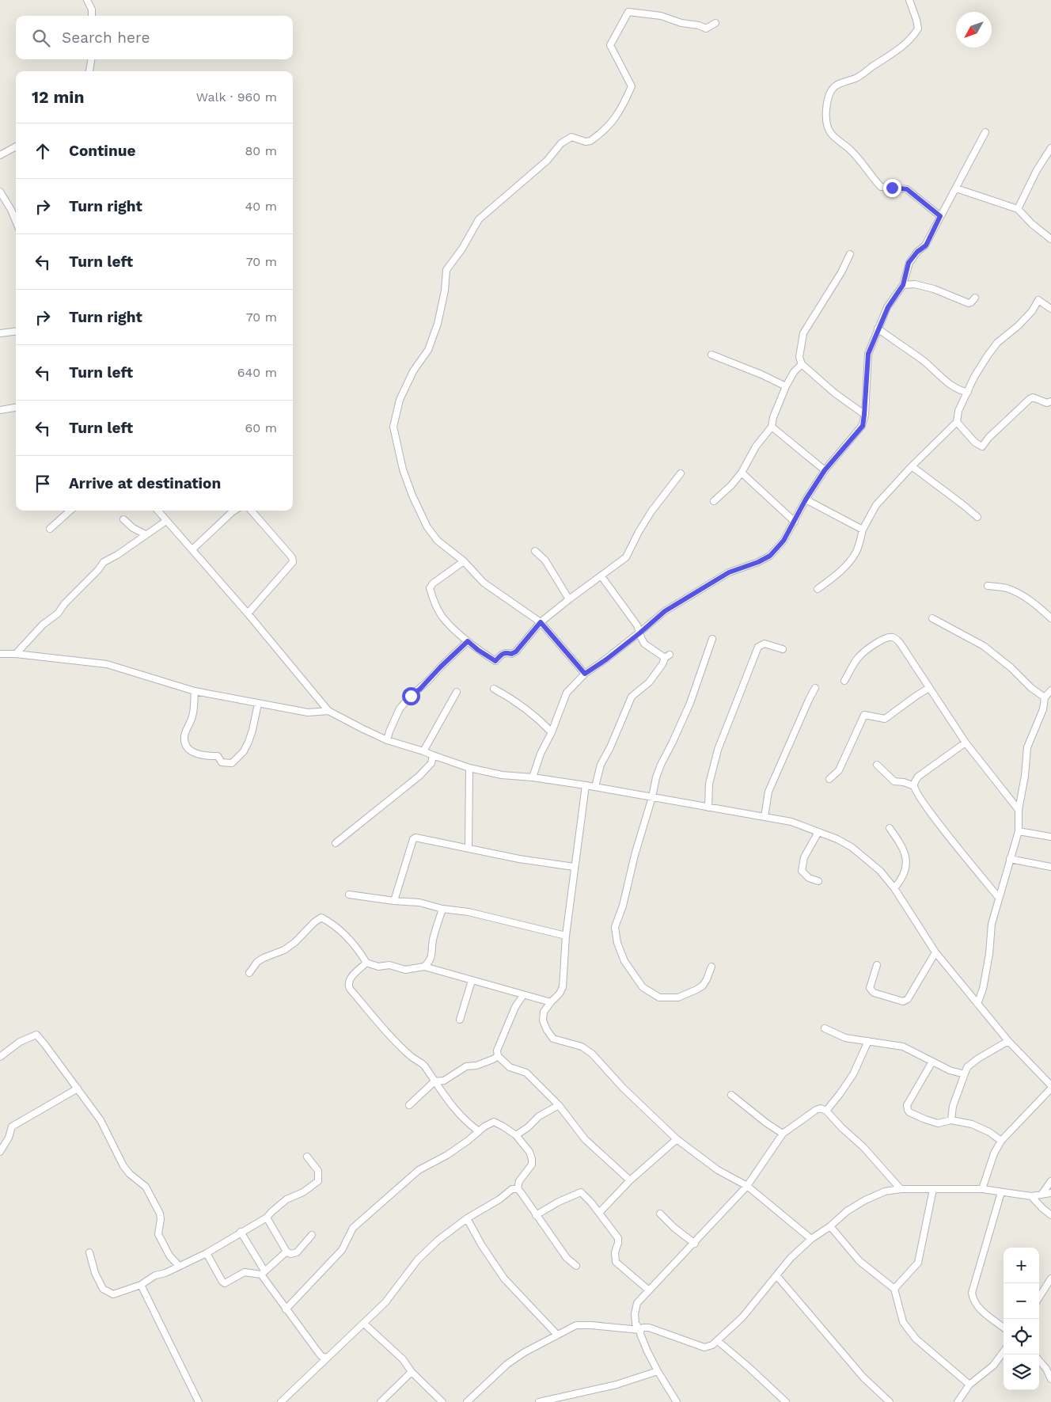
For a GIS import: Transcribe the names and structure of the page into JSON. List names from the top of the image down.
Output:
{
  "north": "bottom left",
  "page": {
    "search": "Search here",
    "heading": ["12 min", "Walk · 960 m"],
    "list": [
      ["Continue", "80 m"],
      ["Turn right", "40 m"],
      ["Turn left", "70 m"],
      ["Turn right", "70 m"],
      ["Turn left", "640 m"],
      ["Turn left", "60 m"],
      "Arrive at destination"
    ],
    "map_buttons": ["+", "−"]
  }
}
